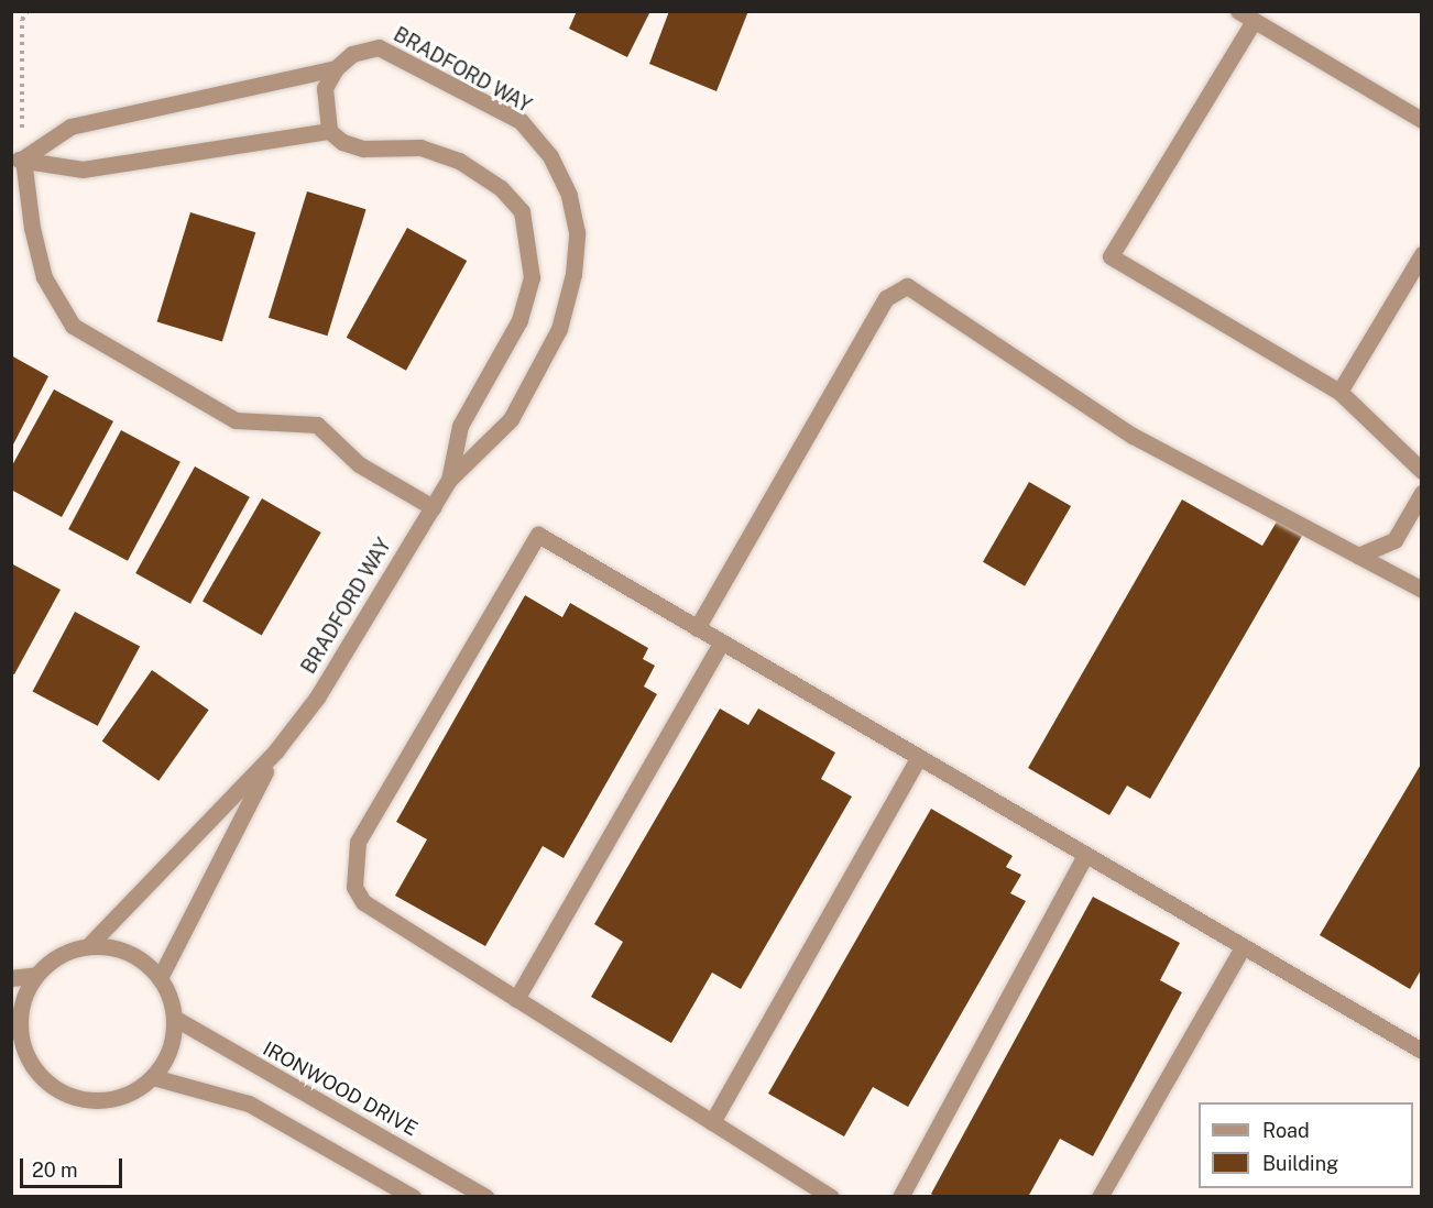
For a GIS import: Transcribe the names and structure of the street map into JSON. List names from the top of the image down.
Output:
{
  "streets": {
    "street": ["BRADFORD WAY", "IRONWOOD DRIVE"]
  },
  "crossings": [
    ["BRADFORD WAY", "IRONWOOD DRIVE"]
  ],
  "legend": ["Road", "Building"],
  "scale_bar": "20 m"
}
